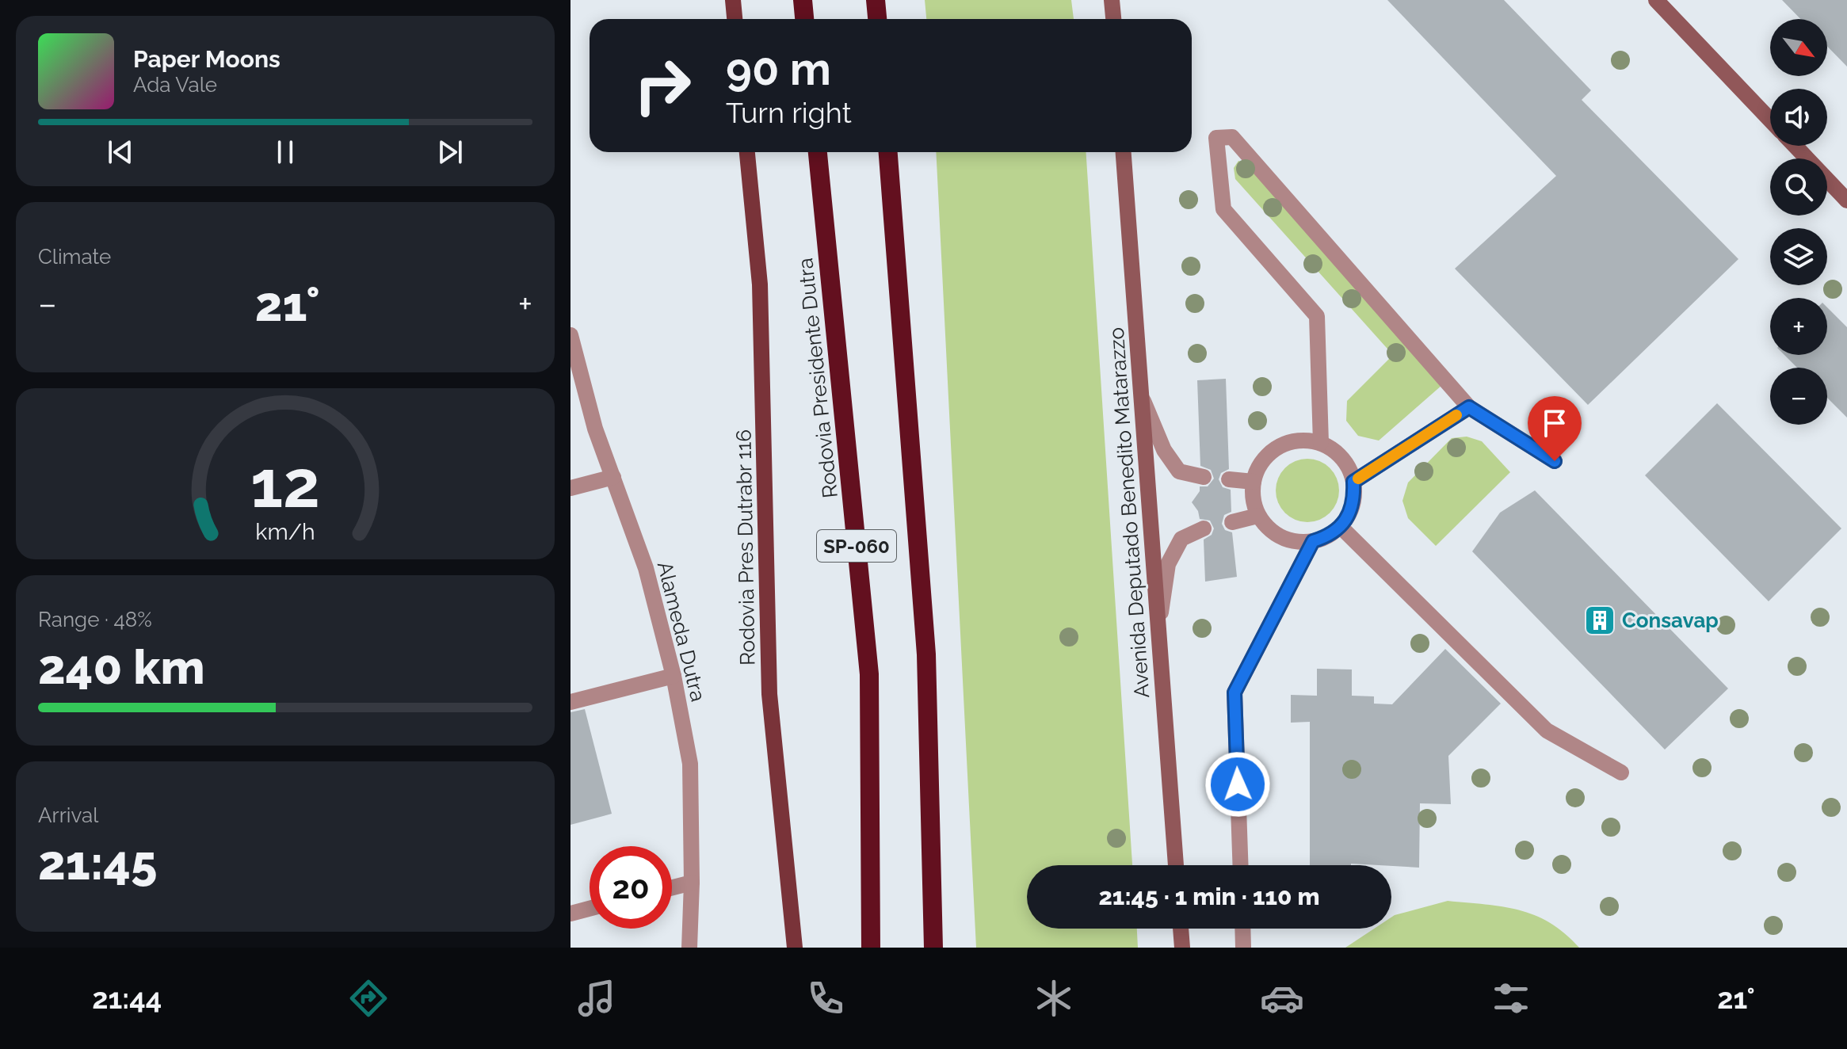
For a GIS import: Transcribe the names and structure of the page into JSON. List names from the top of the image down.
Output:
{
  "streets": {
    "highway": ["Rodovia Presidente Dutra", "SP-060"],
    "main road": ["Avenida Deputado Benedito Matarazzo", "Rodovia Pres Dutrabr 116"],
    "lane": ["Alameda Dutra"]
  },
  "places": {
    "building": ["Consavap"]
  },
  "north": "bottom right",
  "page": {
    "map_buttons": ["+", "−"],
    "turn": ["90 m", "Turn right"],
    "song": ["Paper Moons", "Ada Vale"],
    "tile": [
      "Climate",
      ["Range · 48%", "240 km"],
      ["Arrival", "21:45"]
    ],
    "heat": ["−", "21°", "+"],
    "limit": "20",
    "trip": "21:45 · 1 min · 110 m",
    "tabs": ["21:44", "21°"],
    "gauge": ["12", "km/h"]
  }
}
